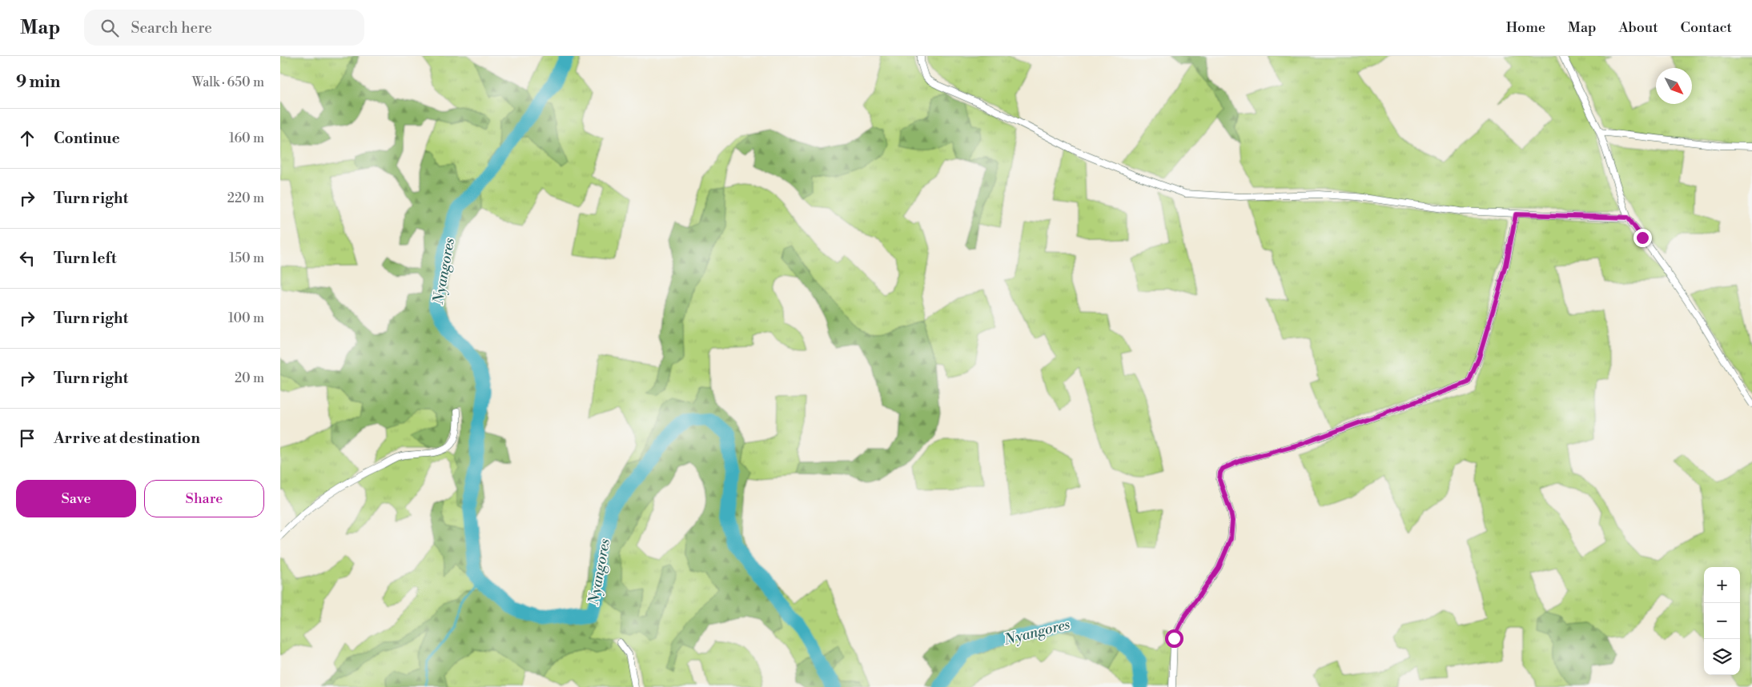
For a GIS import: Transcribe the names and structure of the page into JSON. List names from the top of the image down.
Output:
{
  "water": ["Nyangores"],
  "north": "bottom right",
  "page": {
    "header": "Map",
    "search": "Search here",
    "nav": [
      "Home",
      "Map",
      "About",
      "Contact"
    ],
    "heading": ["9 min", "Walk · 650 m"],
    "list": [
      ["Continue", "160 m"],
      ["Turn right", "220 m"],
      ["Turn left", "150 m"],
      ["Turn right", "100 m"],
      ["Turn right", "20 m"],
      "Arrive at destination"
    ],
    "buttons": ["Save", "Share"],
    "map_buttons": ["+", "−"]
  }
}
